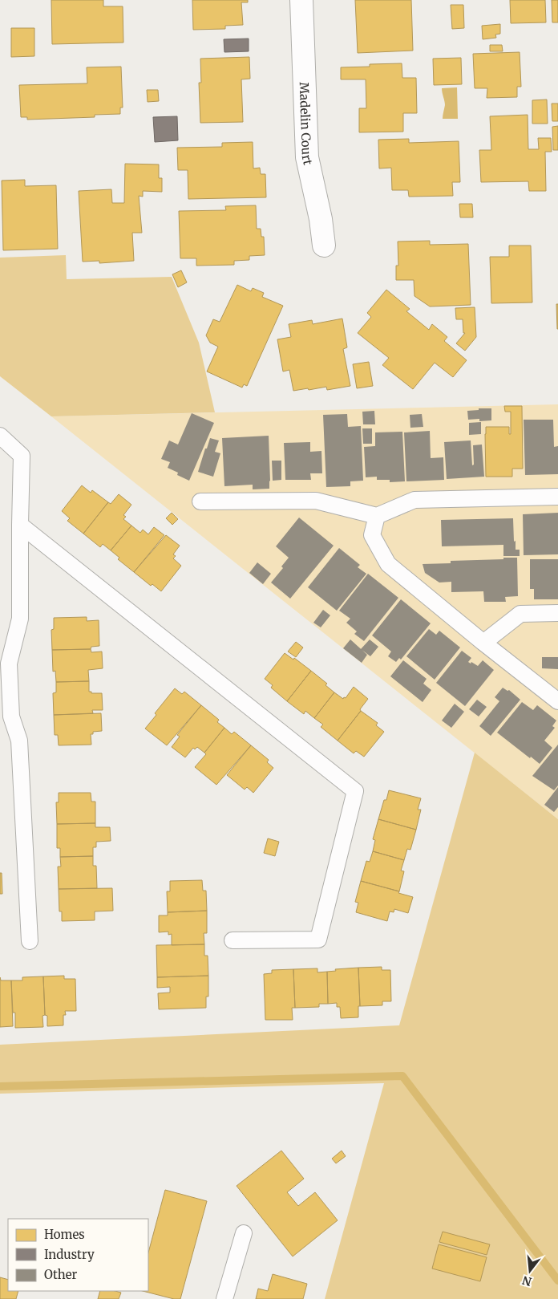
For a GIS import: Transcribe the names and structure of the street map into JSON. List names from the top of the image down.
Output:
{
  "streets": {
    "street": ["Madelin Court"]
  },
  "legend": ["Homes", "Industry", "Other"],
  "north": "bottom"
}
